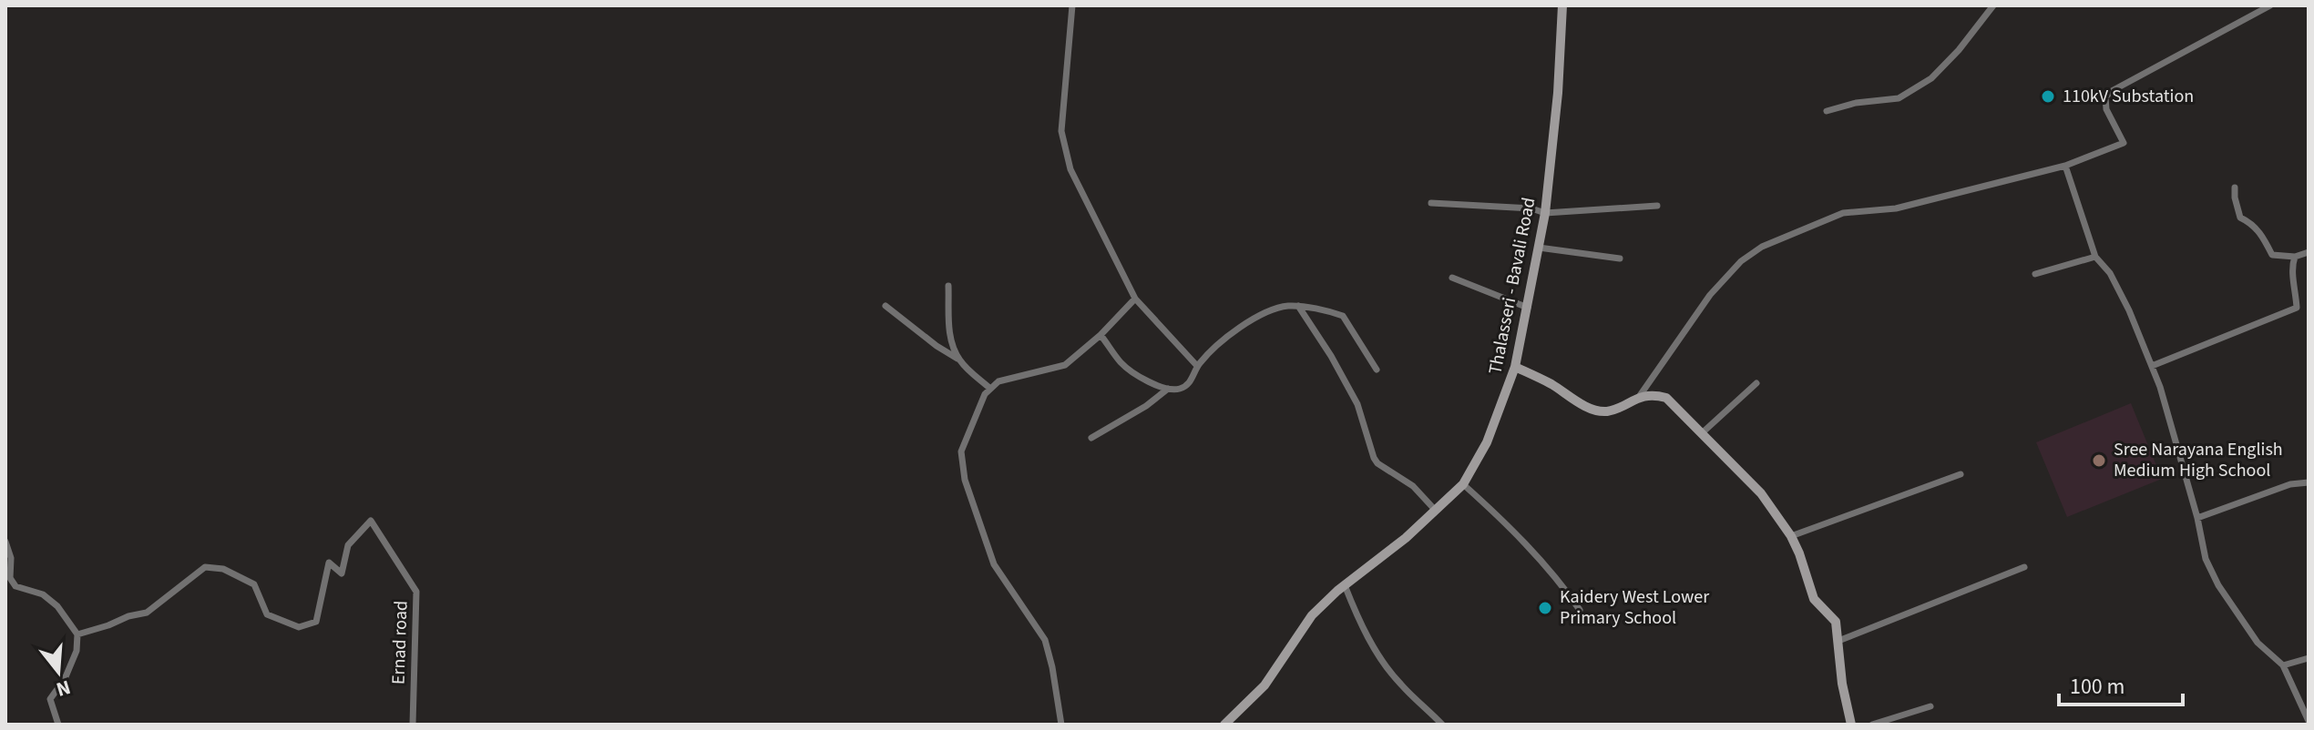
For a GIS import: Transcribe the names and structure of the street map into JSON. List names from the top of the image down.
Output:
{
  "streets": {
    "main road": ["Thalasseri - Bavali Road"],
    "street": ["Ernad road"]
  },
  "places": ["110kV Substation", "Sree Narayana English Medium High School", "Kaidery West Lower Primary School"],
  "scale_bar": "100 m",
  "north": "bottom"
}
